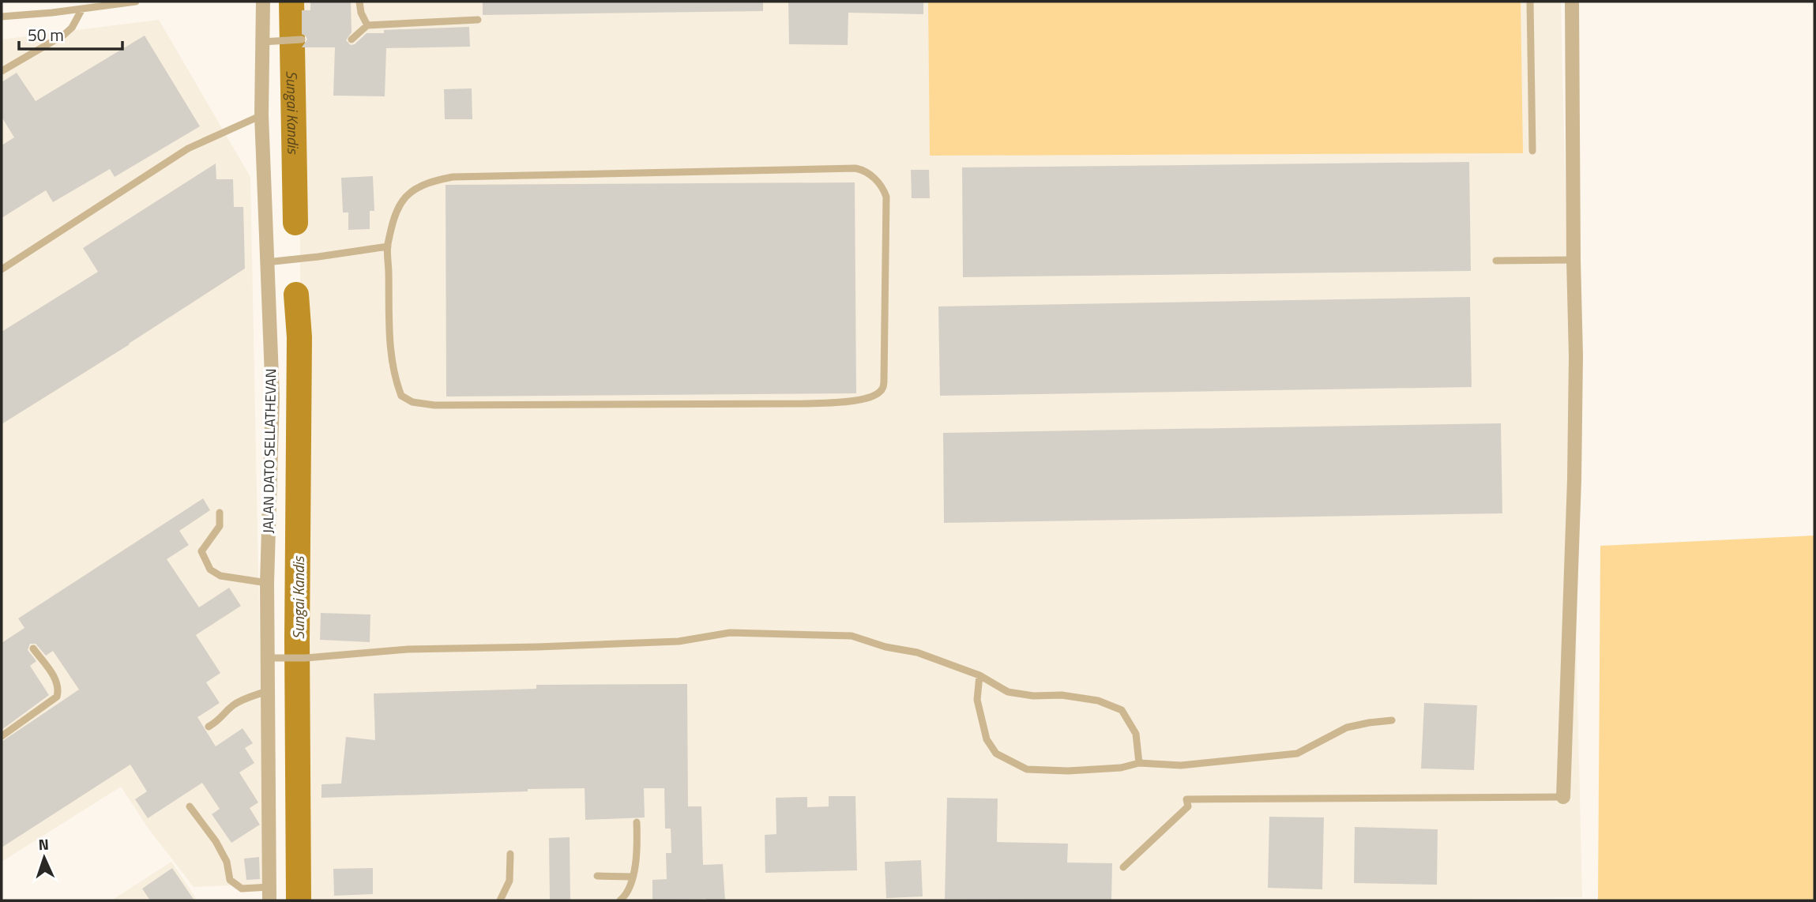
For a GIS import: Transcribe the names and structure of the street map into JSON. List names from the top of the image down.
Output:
{
  "streets": {
    "street": ["JALAN DATO SELLATHEVAN"]
  },
  "water": ["Sungai Kandis"],
  "scale_bar": "50 m",
  "north": "top"
}
